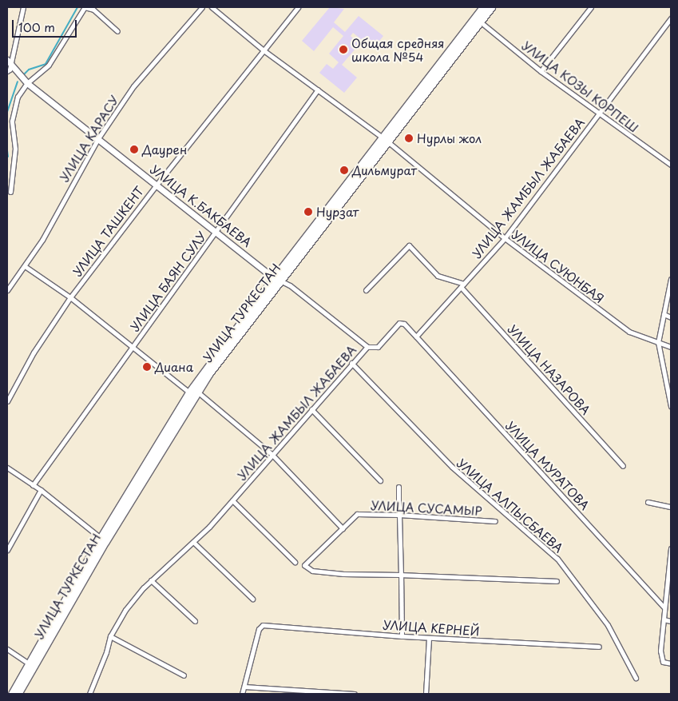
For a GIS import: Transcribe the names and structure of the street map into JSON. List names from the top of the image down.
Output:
{
  "streets": {
    "highway": ["УЛИЦА ТУРКЕСТАН"],
    "street": [
      "УЛИЦА КОЗЫ КОРПЕШ",
      "УЛИЦА КАРАСУ",
      "УЛИЦА ЖАМБЫЛ ЖАБАЕВА",
      "УЛИЦА К.БАКБАЕВА",
      "УЛИЦА ТАШКЕНТ",
      "УЛИЦА СУЮНБАЯ",
      "УЛИЦА БАЯН СУЛУ",
      "УЛИЦА НАЗАРОВА",
      "УЛИЦА МУРАТОВА",
      "УЛИЦА АЛПЫСБАЕВА",
      "УЛИЦА СУСАМЫР",
      "УЛИЦА КЕРНЕЙ"
    ]
  },
  "crossings": [
    ["УЛИЦА КОЗЫ КОРПЕШ", "УЛИЦА ЖАМБЫЛ ЖАБАЕВА"],
    ["УЛИЦА КОЗЫ КОРПЕШ", "УЛИЦА ТУРКЕСТАН"],
    ["УЛИЦА КАРАСУ", "УЛИЦА К.БАКБАЕВА"],
    ["УЛИЦА ЖАМБЫЛ ЖАБАЕВА", "УЛИЦА К.БАКБАЕВА"],
    ["УЛИЦА ЖАМБЫЛ ЖАБАЕВА", "УЛИЦА СУЮНБАЯ"],
    ["УЛИЦА ЖАМБЫЛ ЖАБАЕВА", "УЛИЦА НАЗАРОВА"],
    ["УЛИЦА ЖАМБЫЛ ЖАБАЕВА", "УЛИЦА МУРАТОВА"],
    ["УЛИЦА ЖАМБЫЛ ЖАБАЕВА", "УЛИЦА АЛПЫСБАЕВА"],
    ["УЛИЦА К.БАКБАЕВА", "УЛИЦА ТАШКЕНТ"],
    ["УЛИЦА К.БАКБАЕВА", "УЛИЦА БАЯН СУЛУ"],
    ["УЛИЦА К.БАКБАЕВА", "УЛИЦА ТУРКЕСТАН"],
    ["УЛИЦА ТАШКЕНТ", "УЛИЦА СУЮНБАЯ"],
    ["УЛИЦА СУЮНБАЯ", "УЛИЦА БАЯН СУЛУ"],
    ["УЛИЦА СУЮНБАЯ", "УЛИЦА ТУРКЕСТАН"]
  ],
  "places": [
    "Общая средняя школа №54",
    "Нурлы жол",
    "Даурен",
    "Дильмурат",
    "Нурзат",
    "Диана"
  ],
  "scale_bar": "100 m"
}
